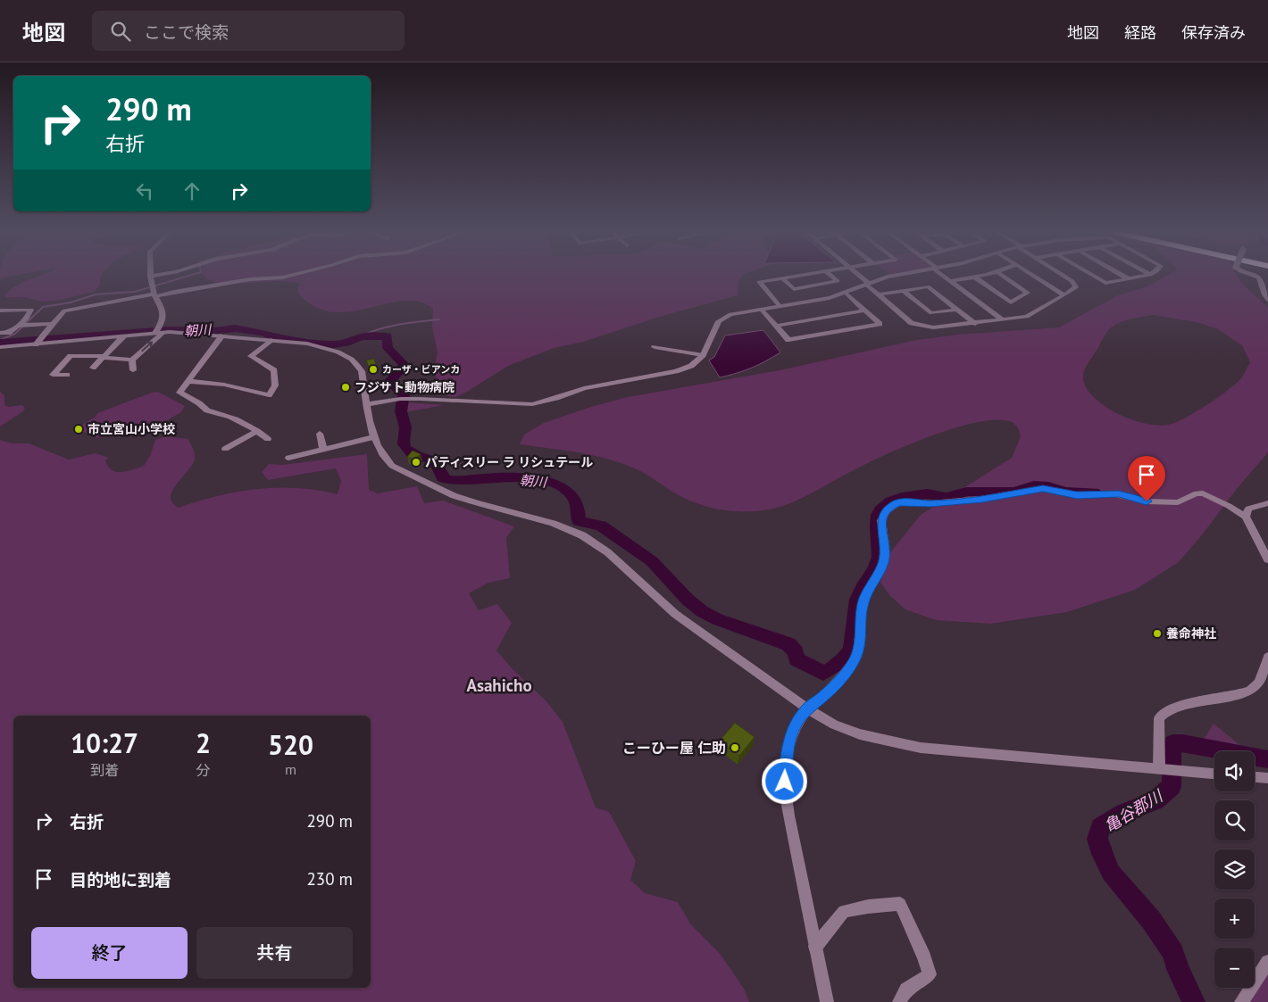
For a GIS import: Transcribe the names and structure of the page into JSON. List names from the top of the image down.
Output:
{
  "districts": ["Asahicho"],
  "water": ["朝川", "亀谷郡川"],
  "places": [
    "カーザ・ビアンカ",
    "フジサト動物病院",
    "市立宮山小学校",
    "パティスリー ラ リシュテール",
    "養命神社",
    "こーひー屋 仁助"
  ],
  "page": {
    "header": "地図",
    "search": "ここで検索",
    "nav": ["地図", "経路", "保存済み"],
    "turn": ["290 m", "右折"],
    "eta": [
      "10:27",
      "到着",
      "2",
      "分",
      "520",
      "m"
    ],
    "map_buttons": ["+", "−"],
    "list": [
      {
        "name": "右折",
        "value": "290 m"
      },
      {
        "name": "目的地に到着",
        "value": "230 m"
      }
    ],
    "buttons": ["終了", "共有"]
  }
}
